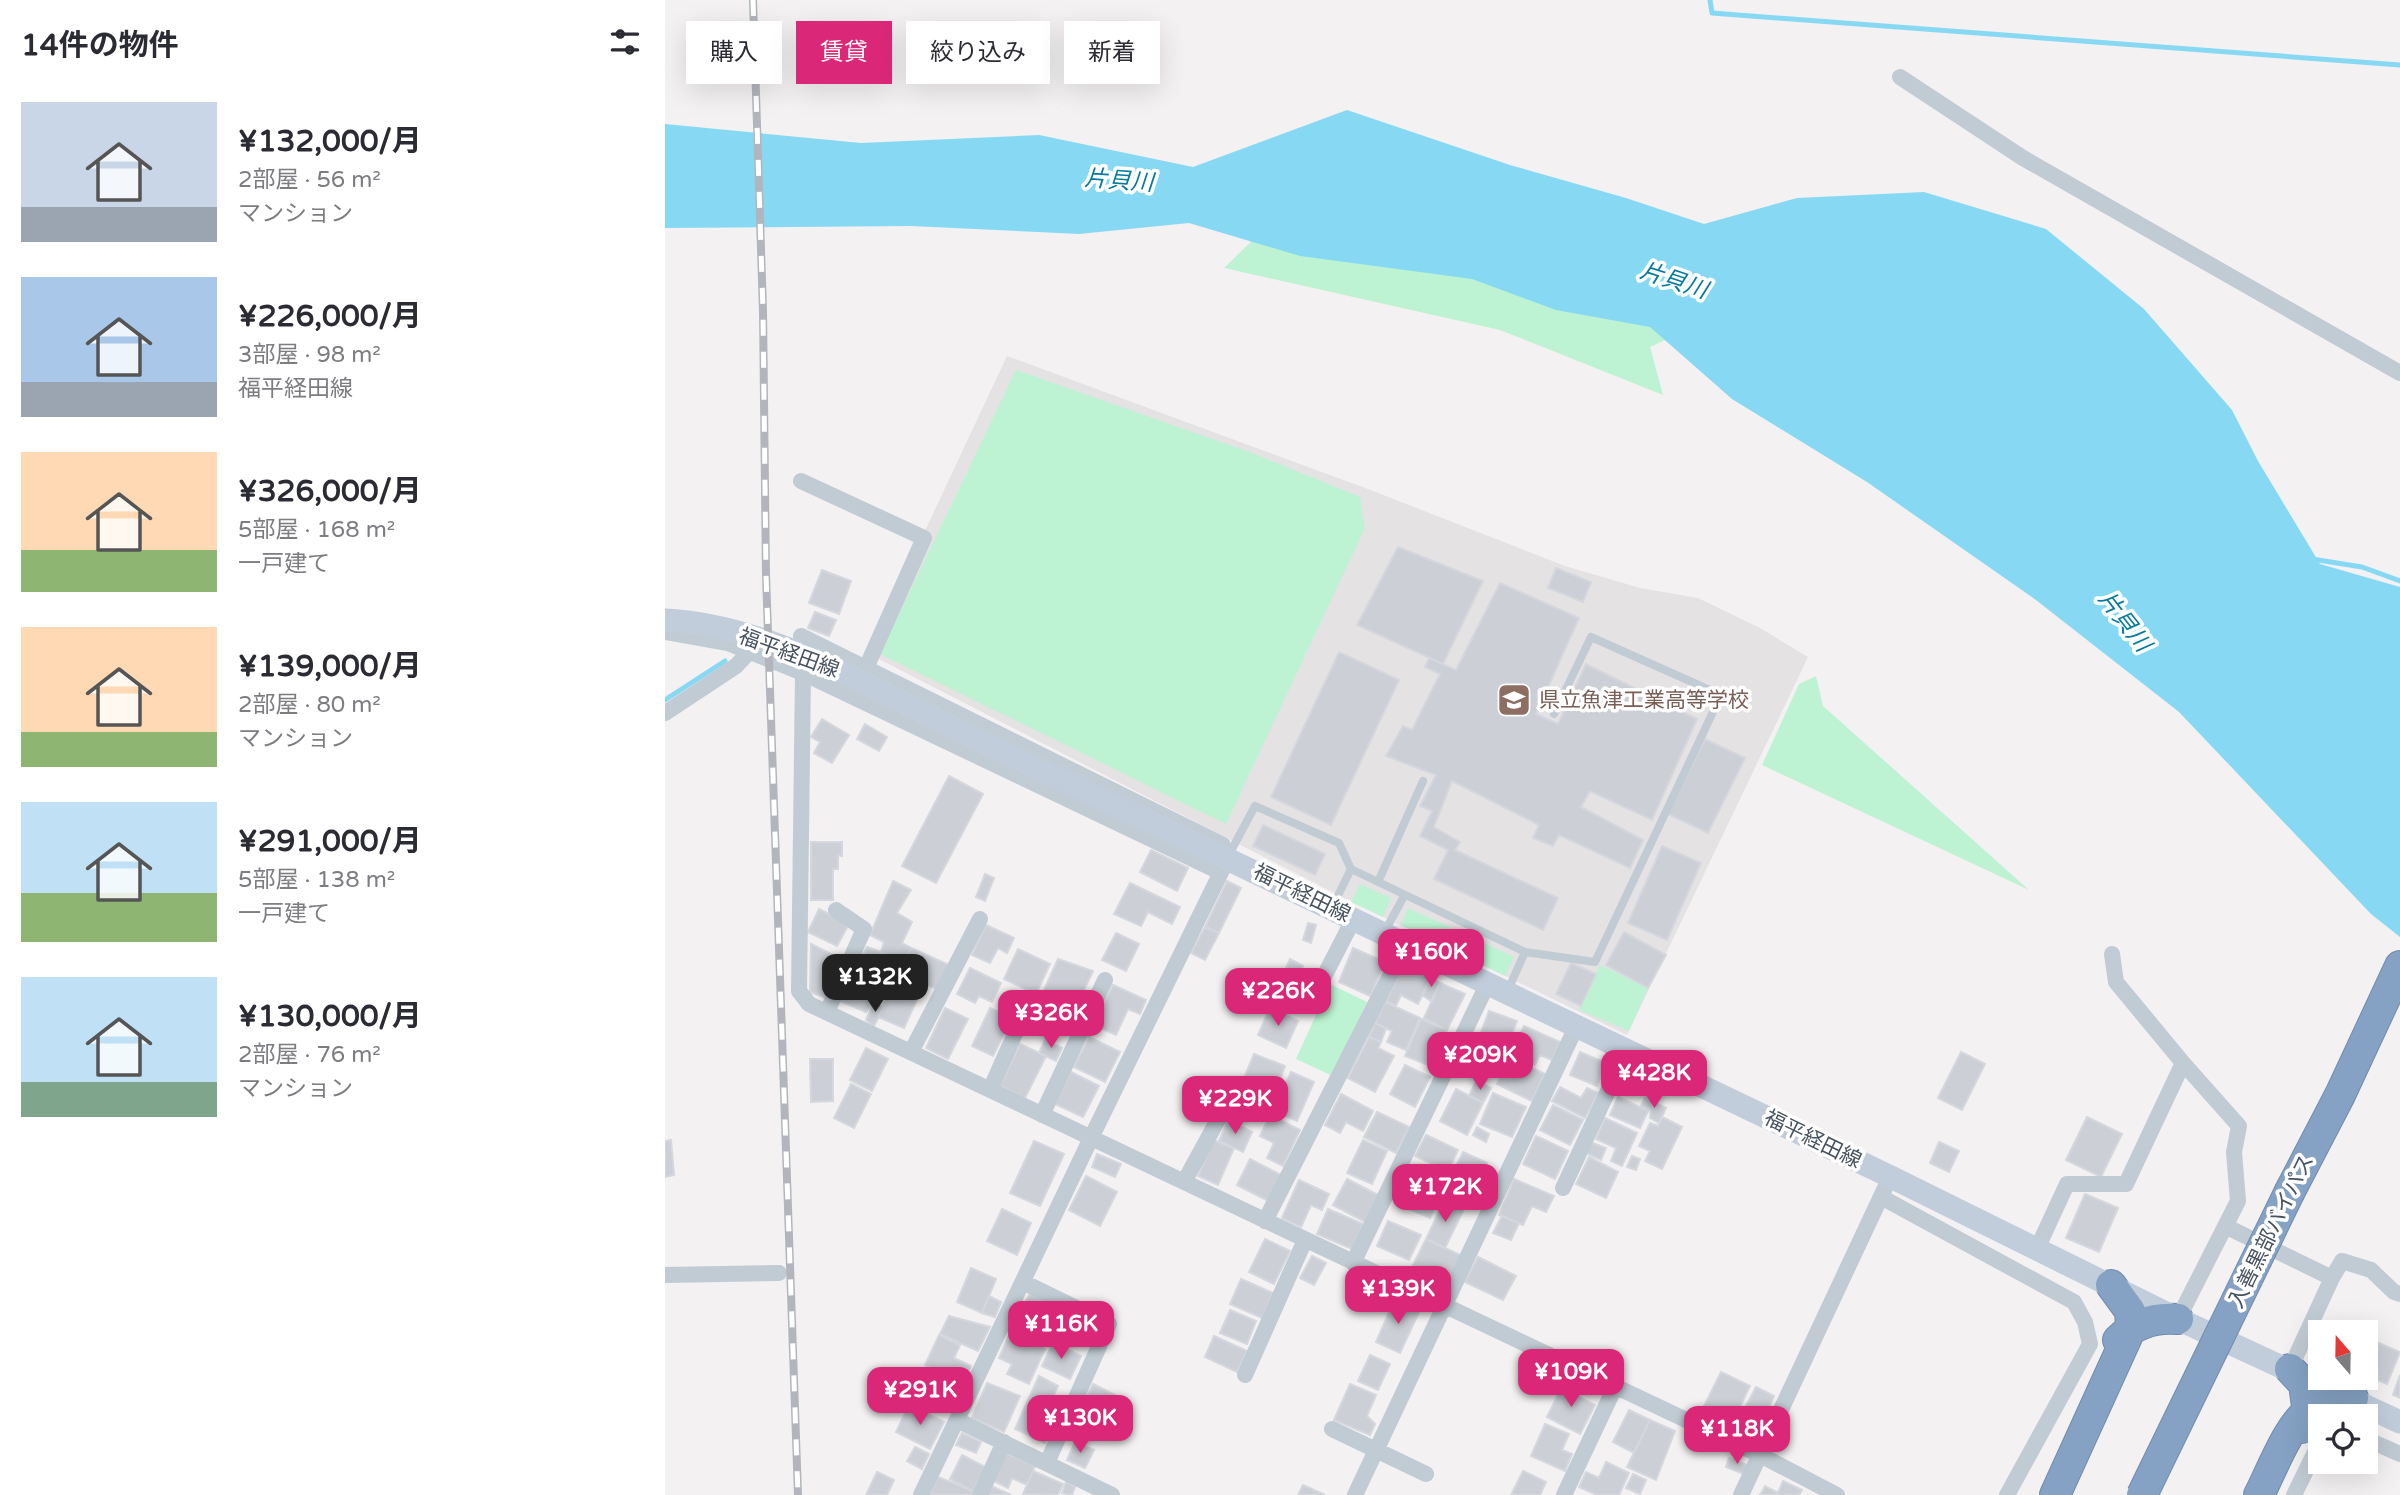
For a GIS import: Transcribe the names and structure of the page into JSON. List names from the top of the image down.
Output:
{
  "streets": {
    "highway": ["入善黒部バイパス"],
    "main road": ["福平経田線"]
  },
  "water": ["片貝川"],
  "places": {
    "school or university": ["県立魚津工業高等学校"]
  },
  "north": "top",
  "page": {
    "heading": "14件の物件",
    "chip": [
      "購入",
      "賃貸",
      "絞り込み",
      "新着"
    ],
    "list": [
      {
        "name": "¥132,000/月",
        "note": "2部屋 · 56 m² · マンション"
      },
      {
        "name": "¥226,000/月",
        "note": "3部屋 · 98 m² · 福平経田線"
      },
      {
        "name": "¥326,000/月",
        "note": "5部屋 · 168 m² · 一戸建て"
      },
      {
        "name": "¥139,000/月",
        "note": "2部屋 · 80 m² · マンション"
      },
      {
        "name": "¥291,000/月",
        "note": "5部屋 · 138 m² · 一戸建て"
      },
      {
        "name": "¥130,000/月",
        "note": "2部屋 · 76 m² · マンション"
      }
    ],
    "price": [
      "¥160K",
      "¥132K",
      "¥226K",
      "¥326K",
      "¥209K",
      "¥428K",
      "¥229K",
      "¥172K",
      "¥139K",
      "¥116K",
      "¥109K",
      "¥291K",
      "¥130K",
      "¥118K"
    ]
  }
}
